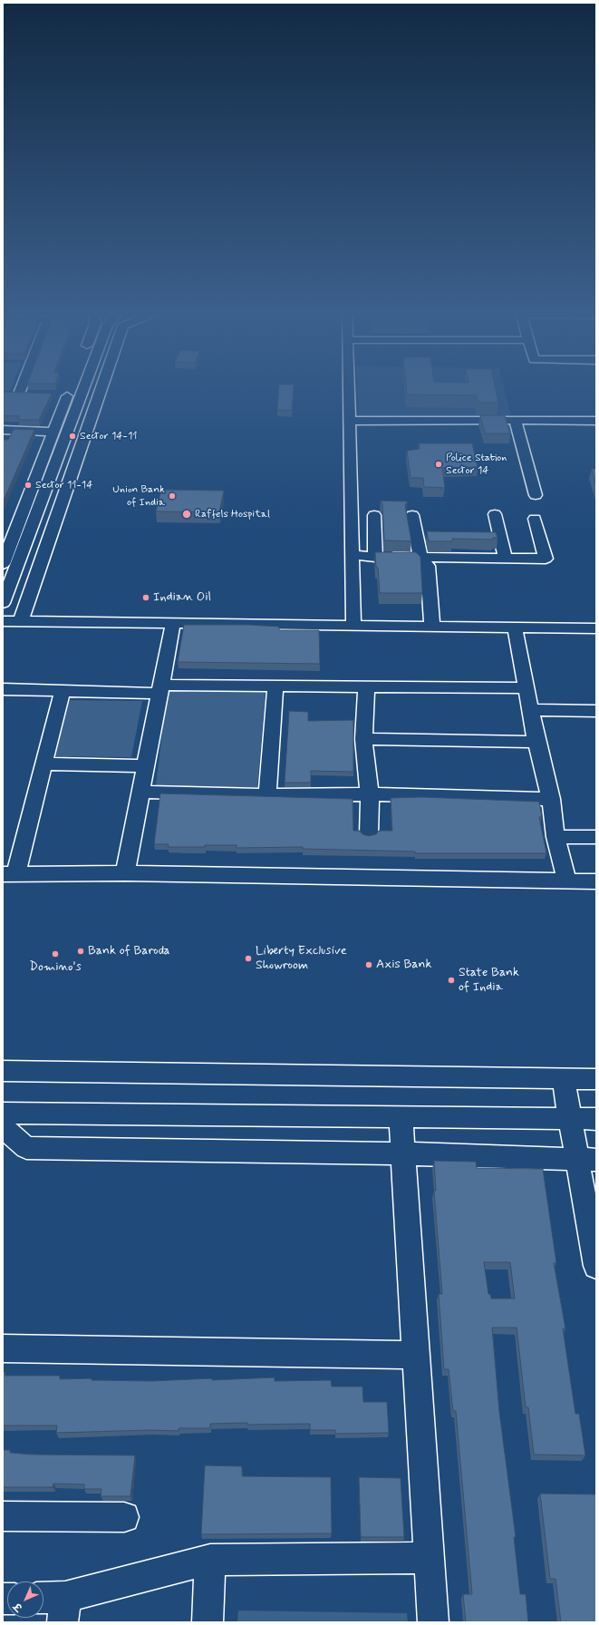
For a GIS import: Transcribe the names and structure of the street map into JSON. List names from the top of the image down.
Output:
{
  "places": [
    "Sector 14-11",
    "Police Station Sector 14",
    "Sector 11-14",
    "Union Bank of India",
    "Raffels Hospital",
    "Indian Oil",
    "Bank of Baroda",
    "Domino's",
    "Liberty Exclusive Showroom",
    "Axis Bank",
    "State Bank of India"
  ],
  "north": "bottom left"
}
